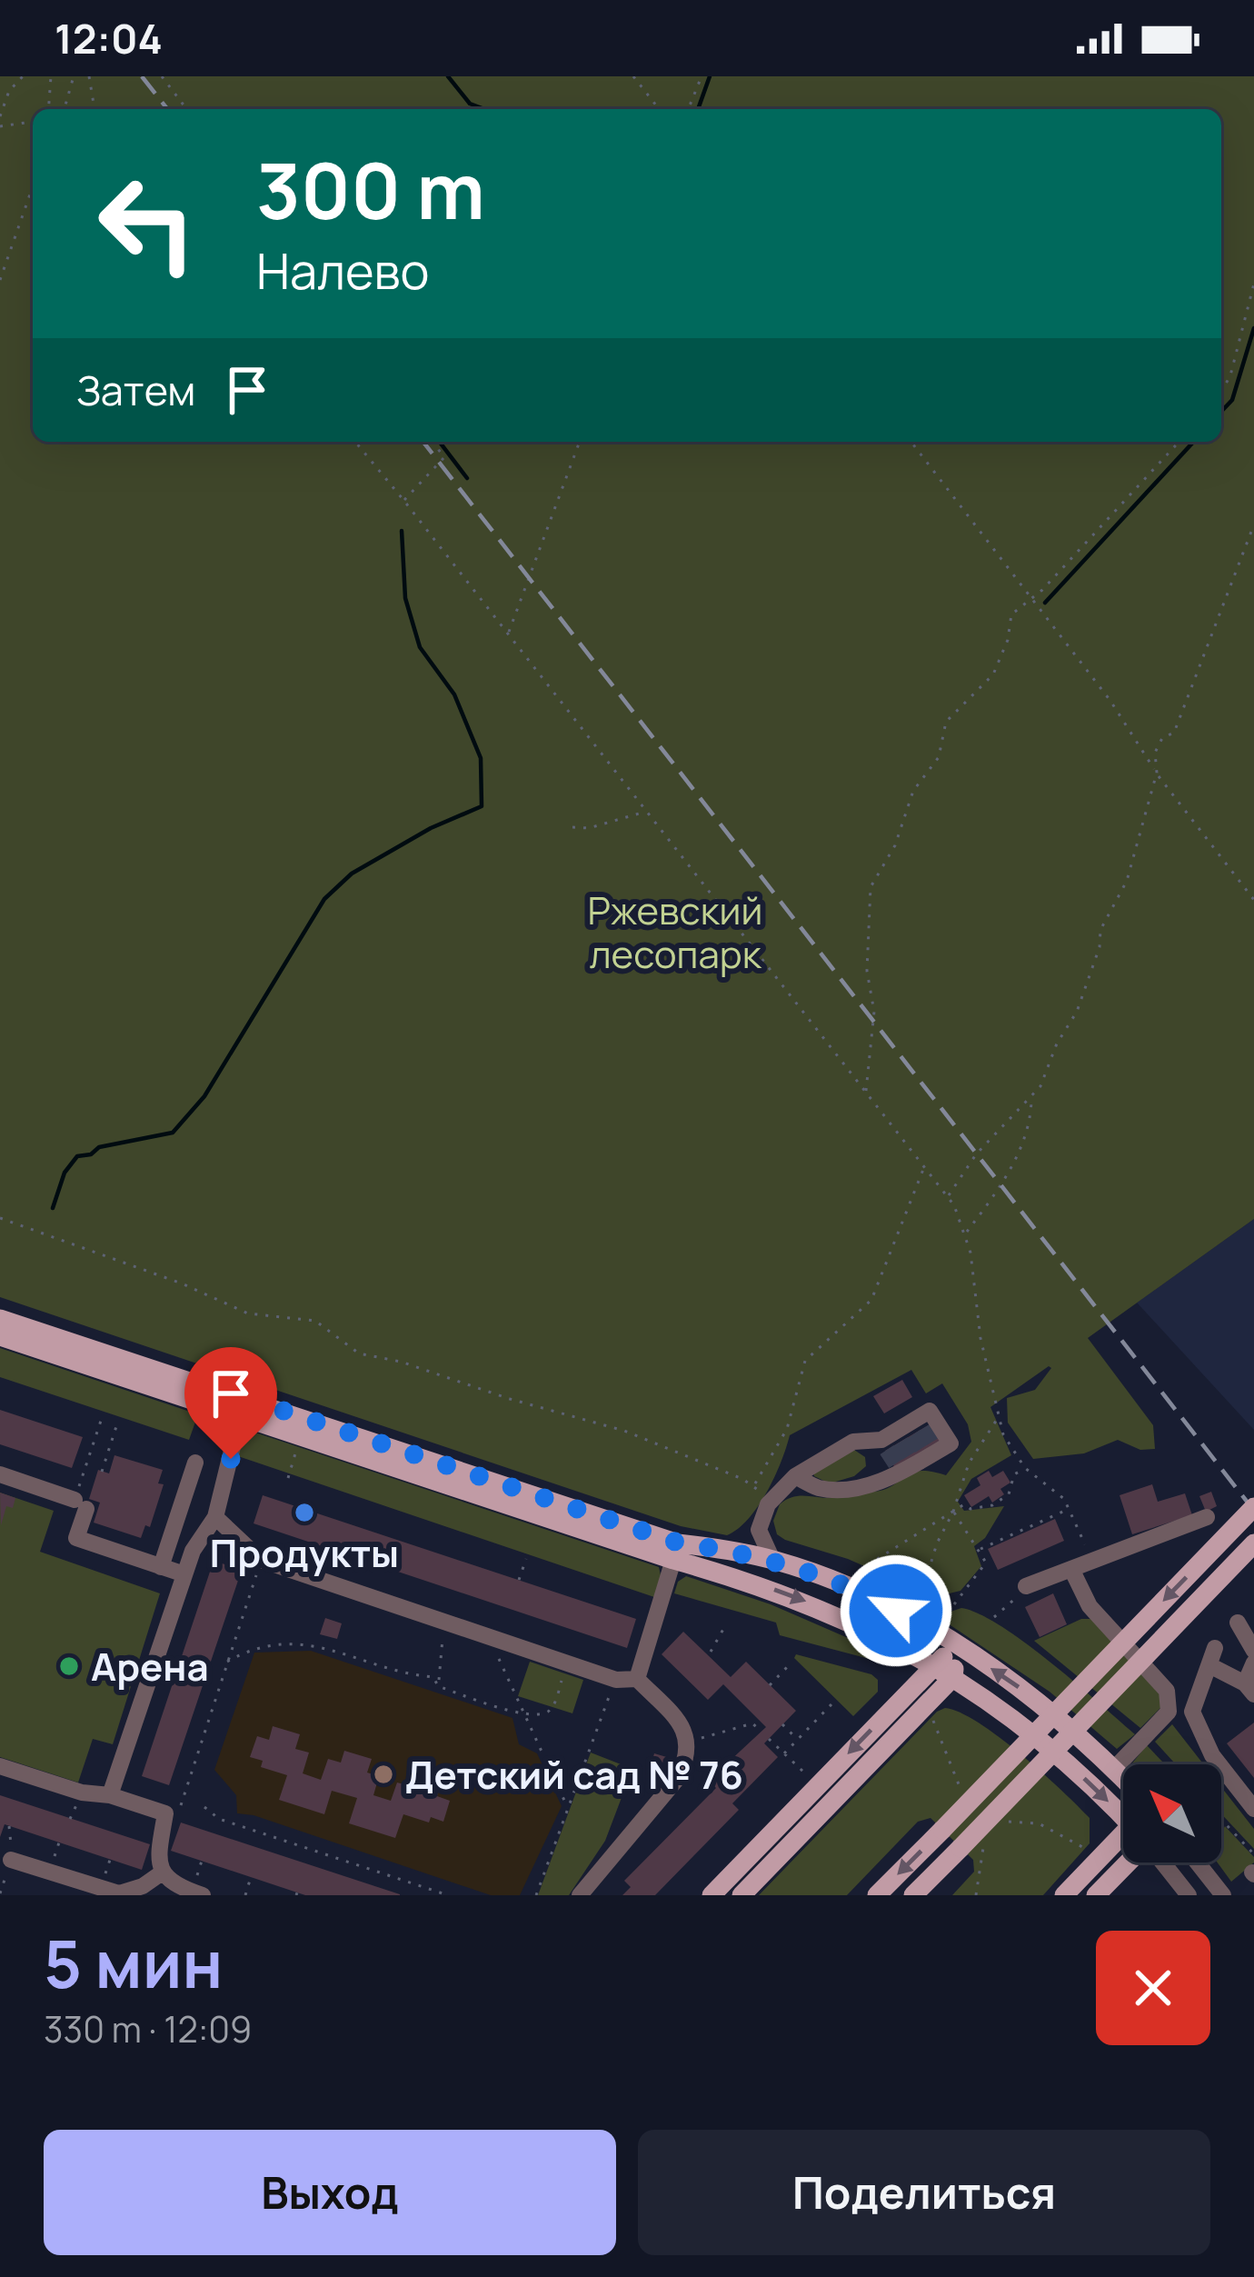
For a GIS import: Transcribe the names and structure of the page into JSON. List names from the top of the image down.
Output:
{
  "parks": ["Ржевский лесопарк"],
  "places": ["Продукты", "Арена", "Детский сад № 76"],
  "north": "top left",
  "page": {
    "status": "12:04",
    "turn": ["300 m", "Налево"],
    "then": "Затем",
    "heading": ["5 мин", "330 m · 12:09"],
    "buttons": ["Выход", "Поделиться"]
  }
}
